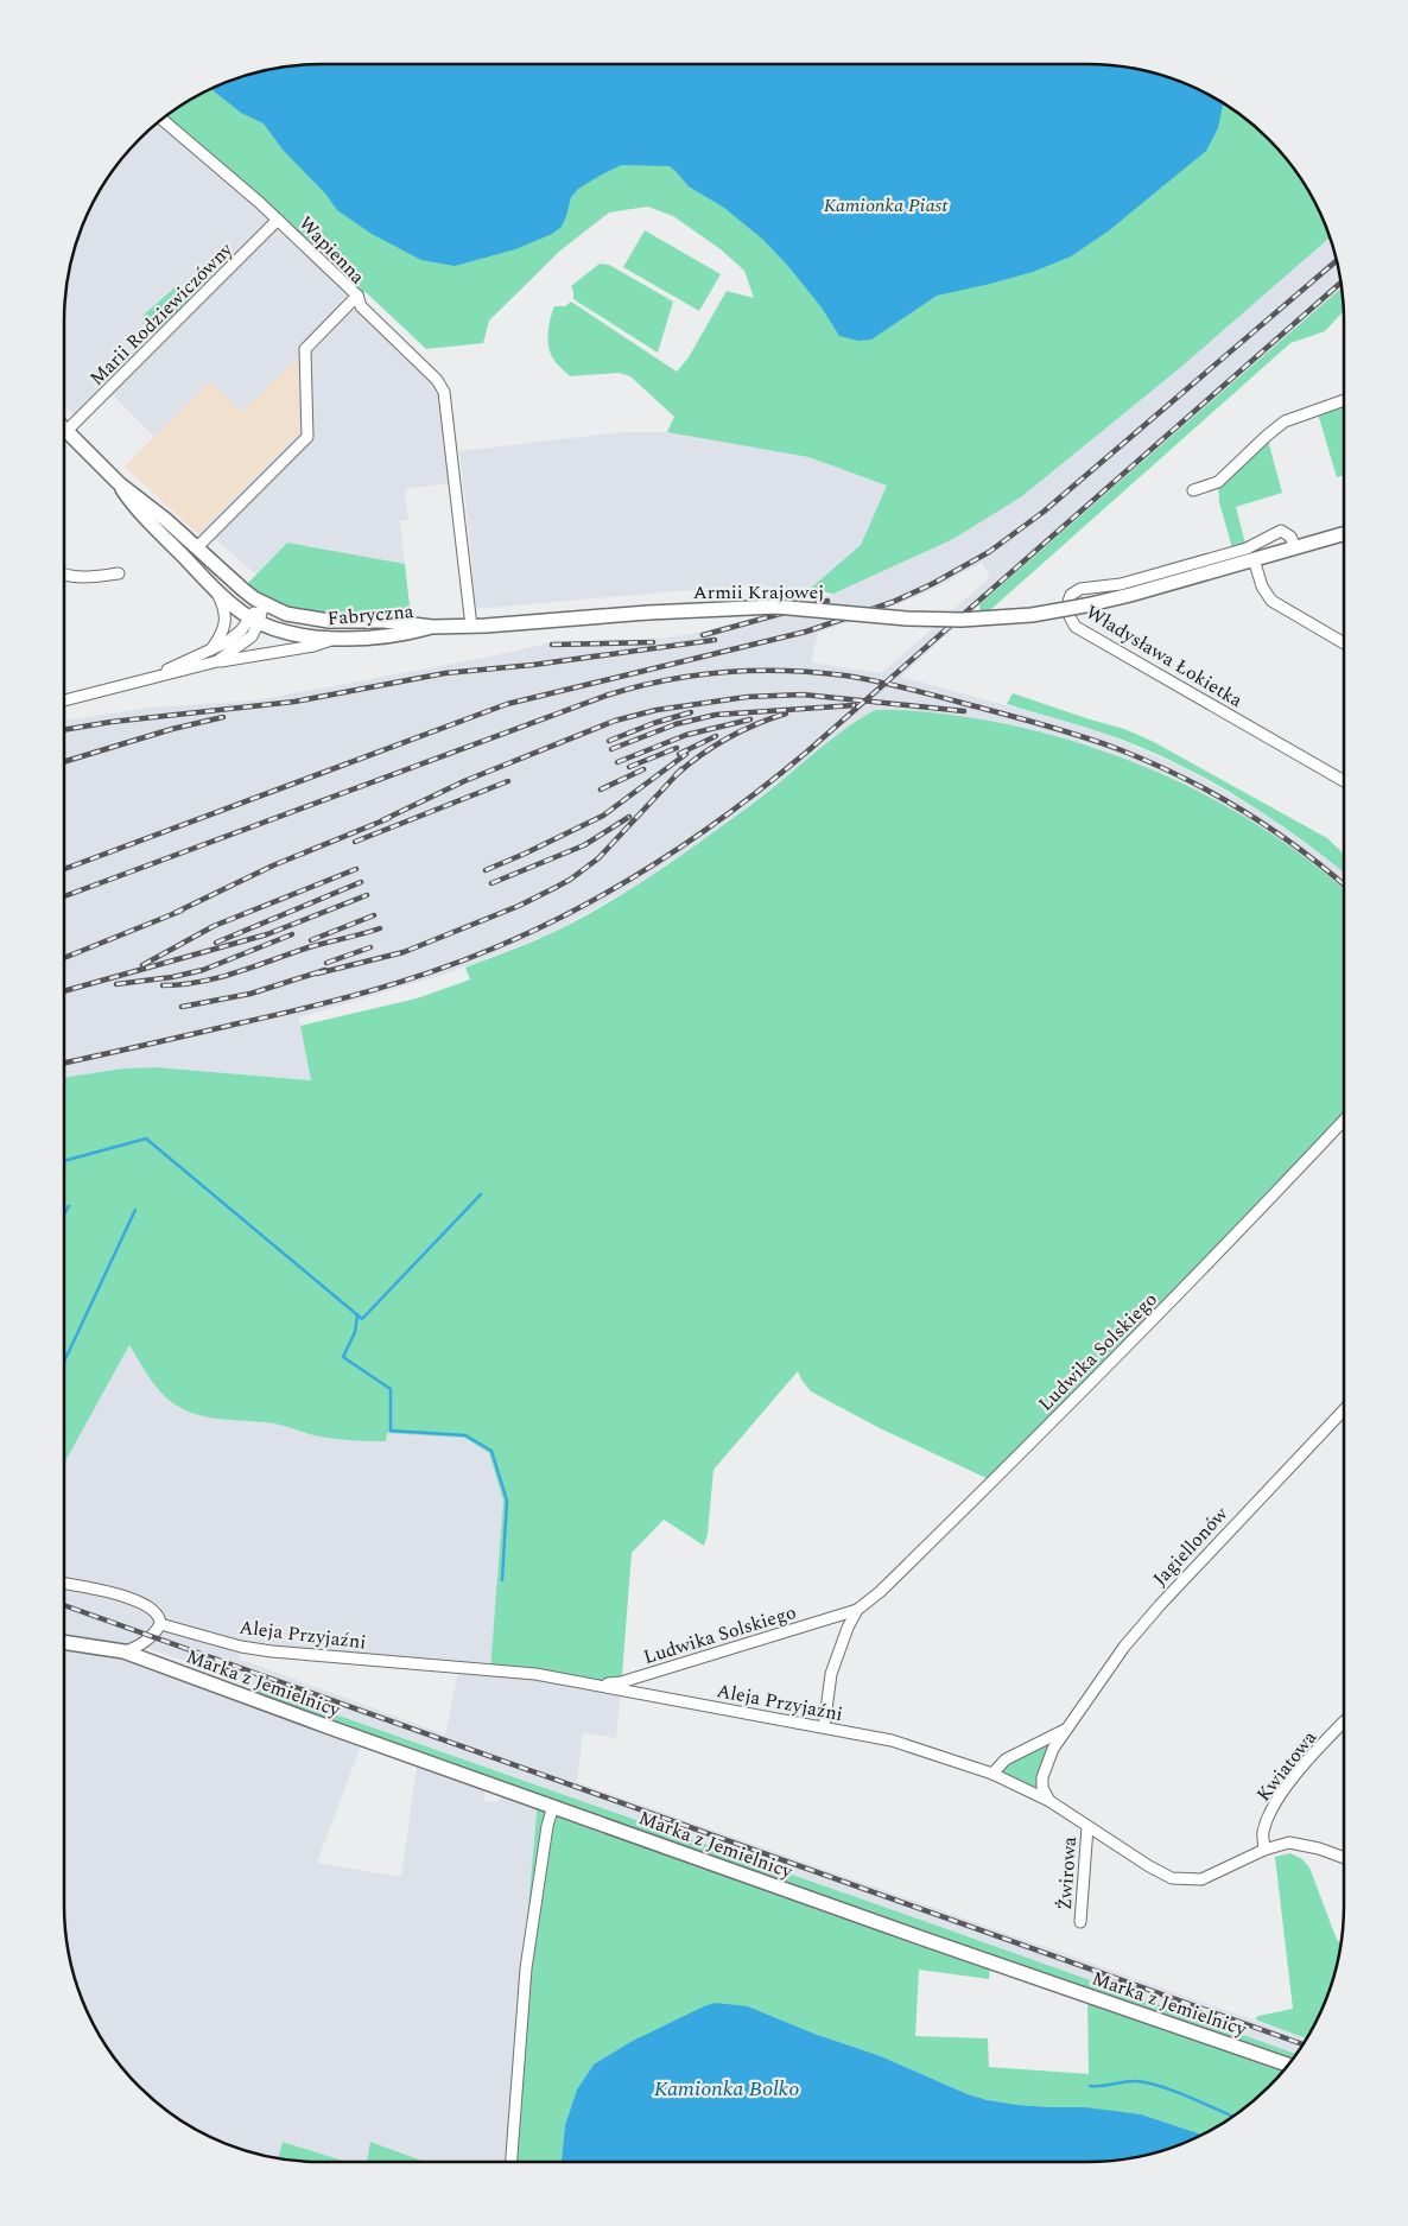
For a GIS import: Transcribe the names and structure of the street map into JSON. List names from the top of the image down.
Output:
{
  "streets": {
    "main road": ["Armii Krajowej", "Fabryczna", "Marka z Jemielnicy"],
    "street": [
      "Wapienna",
      "Marii Rodziewiczówny",
      "Władysława Łokietka",
      "Ludwika Solskiego",
      "Jagiellonów",
      "Aleja Przyjaźni",
      "Kwiatowa",
      "Żwirowa"
    ]
  },
  "crossings": [
    ["Wapienna", "Marii Rodziewiczówny"],
    ["Wapienna", "Fabryczna"],
    ["Marii Rodziewiczówny", "Fabryczna"],
    ["Armii Krajowej", "Fabryczna"],
    ["Armii Krajowej", "Władysława Łokietka"],
    ["Ludwika Solskiego", "Aleja Przyjaźni"],
    ["Jagiellonów", "Aleja Przyjaźni"],
    ["Aleja Przyjaźni", "Kwiatowa"],
    ["Aleja Przyjaźni", "Żwirowa"]
  ],
  "water": ["Kamionka Bolko"],
  "parks": ["Kamionka Piast"]
}
